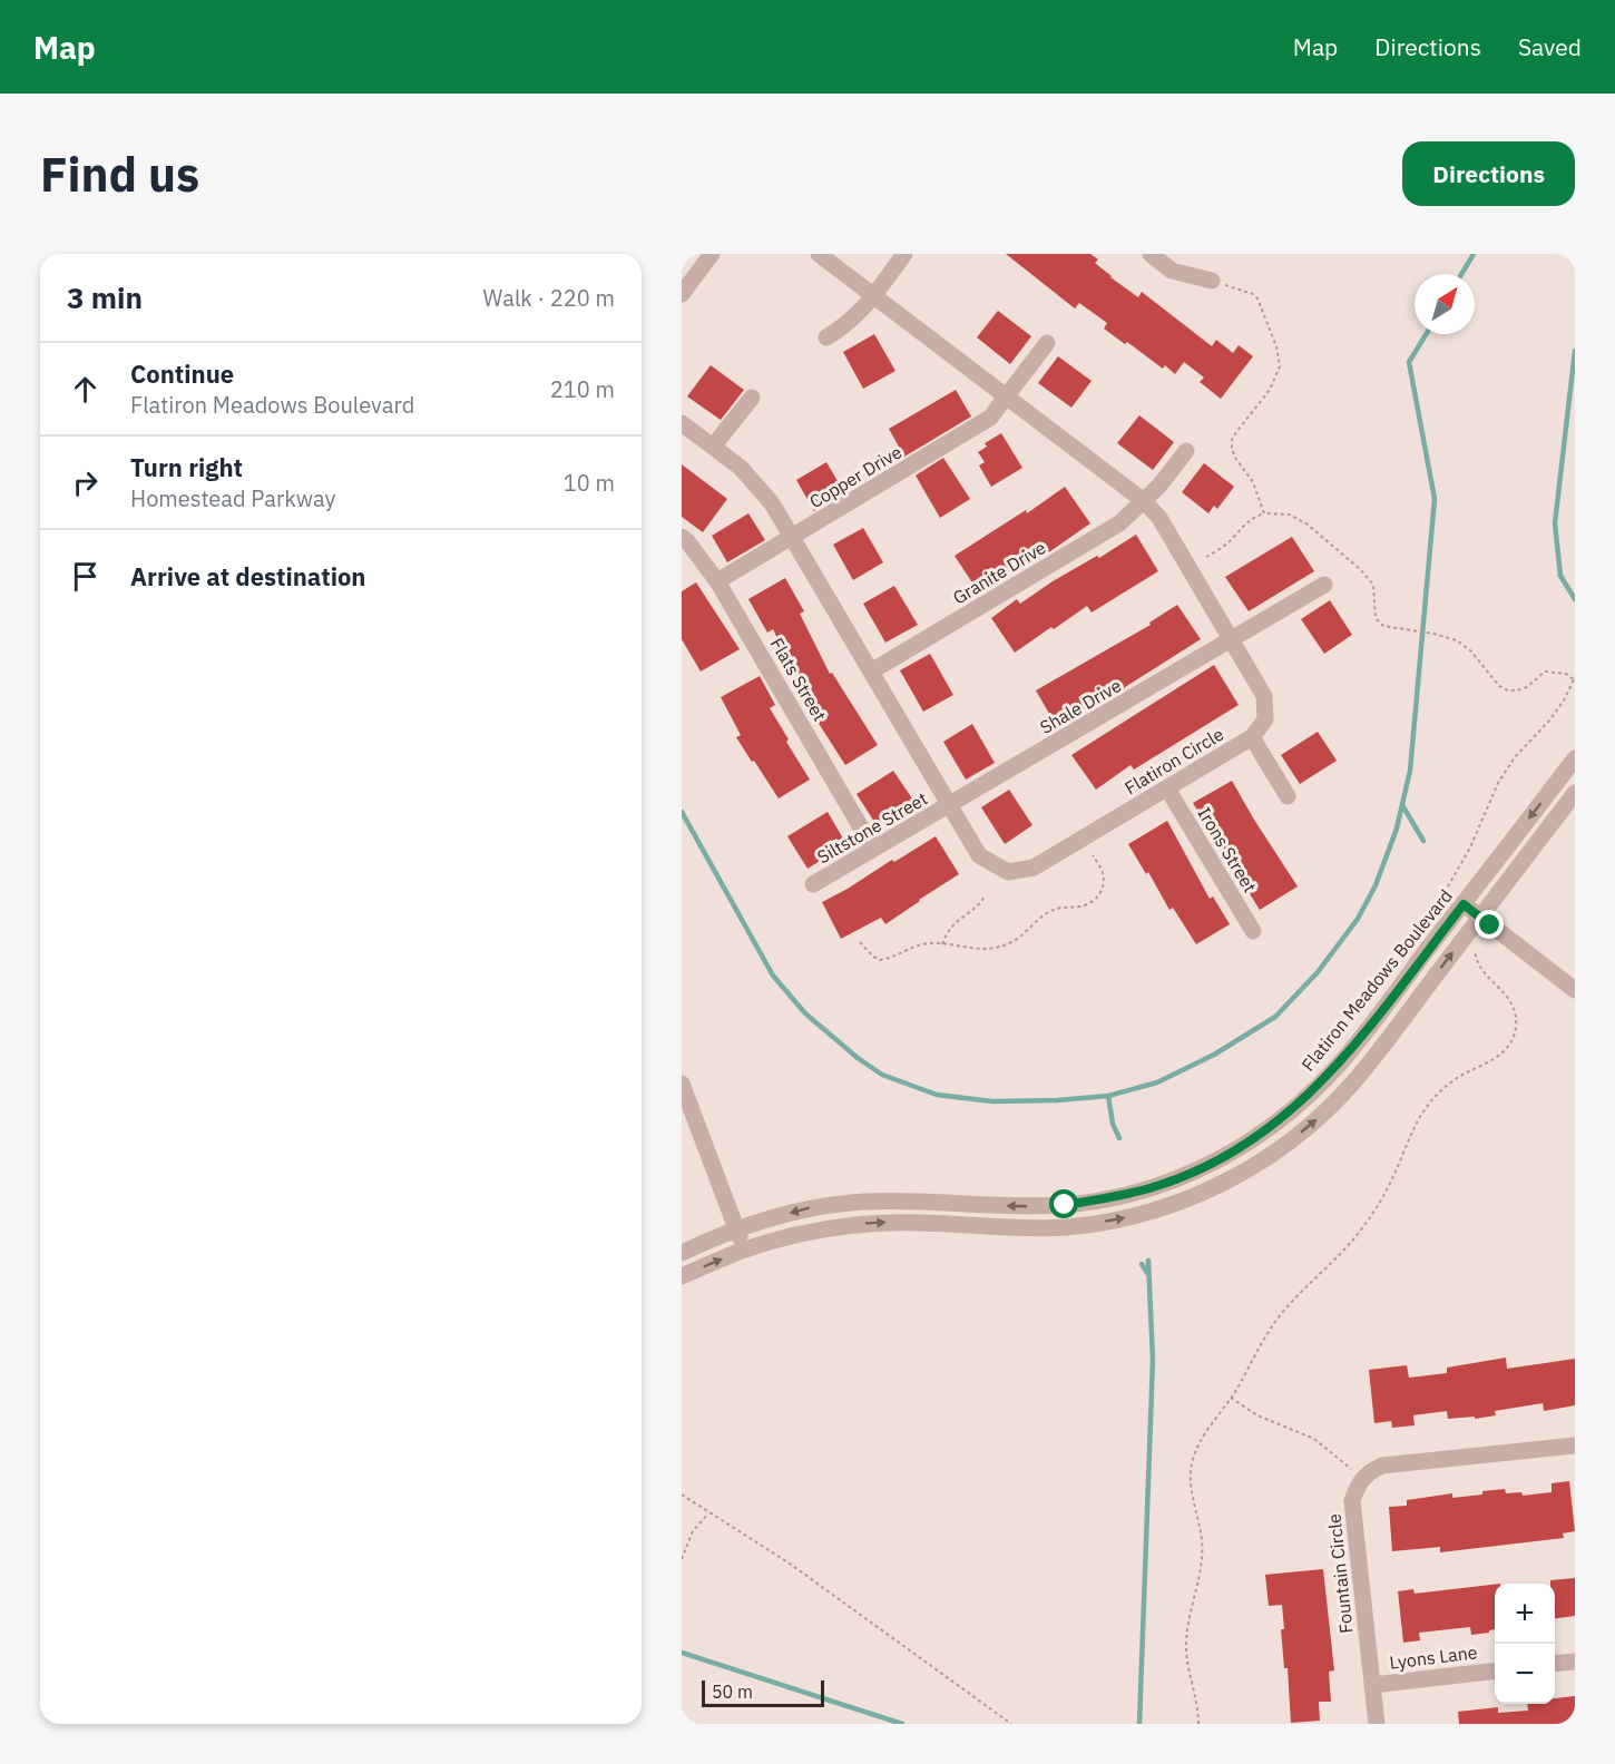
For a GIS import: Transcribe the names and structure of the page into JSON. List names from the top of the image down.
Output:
{
  "streets": {
    "street": [
      "Copper Drive",
      "Granite Drive",
      "Flats Street",
      "Shale Drive",
      "Flatiron Circle",
      "Siltstone Street",
      "Irons Street",
      "Flatiron Meadows Boulevard",
      "Fountain Circle",
      "Lyons Lane"
    ]
  },
  "crossings": [
    ["Copper Drive", "Flats Street"],
    ["Copper Drive", "Flatiron Circle"],
    ["Granite Drive", "Flatiron Circle"],
    ["Flats Street", "Siltstone Street"],
    ["Shale Drive", "Flatiron Circle"],
    ["Shale Drive", "Siltstone Street"],
    ["Flatiron Circle", "Siltstone Street"],
    ["Flatiron Circle", "Irons Street"],
    ["Fountain Circle", "Lyons Lane"]
  ],
  "scale_bar": "50 m",
  "north": "top right",
  "page": {
    "header": "Map",
    "nav": ["Map", "Directions", "Saved"],
    "buttons": "Directions",
    "title": "Find us",
    "heading": ["3 min", "Walk · 220 m"],
    "list": [
      ["Continue", "Flatiron Meadows Boulevard", "210 m"],
      ["Turn right", "Homestead Parkway", "10 m"],
      "Arrive at destination"
    ],
    "map_buttons": ["+", "−"],
    "scale": "50 m"
  }
}
